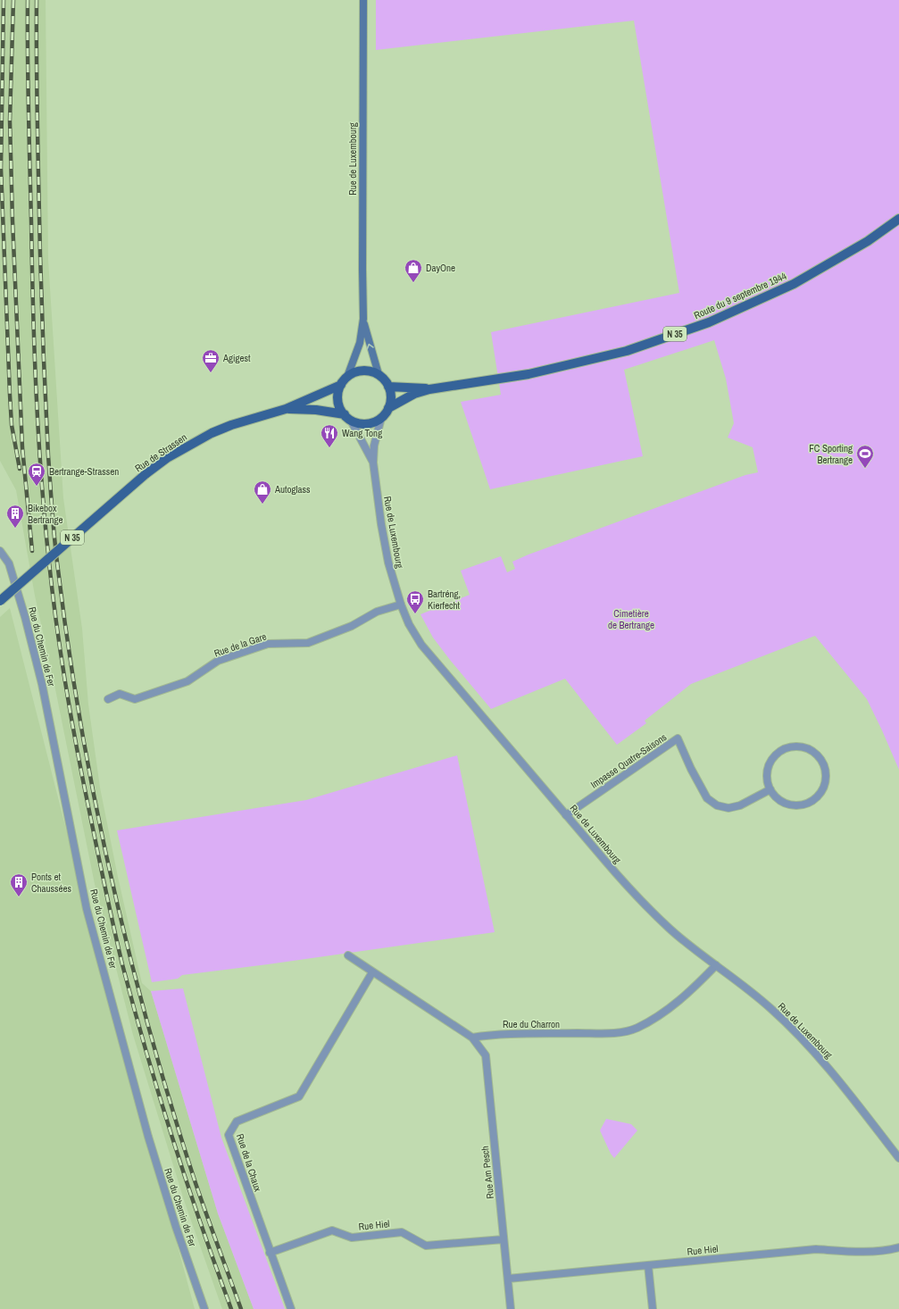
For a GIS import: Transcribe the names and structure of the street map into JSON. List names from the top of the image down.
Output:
{
  "streets": {
    "main road": [
      "Rue de Luxembourg",
      "Route du 9 septembre 1944",
      "N 35",
      "Rue de Strassen"
    ],
    "street": [
      "Rue de la Gare",
      "Rue du Chemin de Fer",
      "Impasse Quatre-Saisons",
      "Rue du Charron",
      "Rue de la Chaux",
      "Rue Am Pesch",
      "Rue Hiel"
    ]
  },
  "crossings": [
    ["Rue de Luxembourg", "Route du 9 septembre 1944"],
    ["Rue de Luxembourg", "Rue de Strassen"],
    ["Rue de Luxembourg", "Rue de la Gare"],
    ["Rue de Luxembourg", "Impasse Quatre-Saisons"],
    ["Rue de Luxembourg", "Rue du Charron"],
    ["Route du 9 septembre 1944", "Rue de Strassen"],
    ["Rue du Charron", "Rue Am Pesch"],
    ["Rue de la Chaux", "Rue Hiel"],
    ["Rue Am Pesch", "Rue Hiel"]
  ],
  "parks": ["Cimetière de Bertrange"],
  "places": {
    "shop": ["DayOne", "Autoglass"],
    "office": ["Agigest"],
    "restaurant": ["Wang Tong"],
    "sports": ["FC Sporting Bertrange"],
    "station": ["Bertrange-Strassen"],
    "building": ["Bikebox Bertrange", "Ponts et Chaussées"],
    "bus stop": ["Bartréng, Kierfecht"]
  }
}
